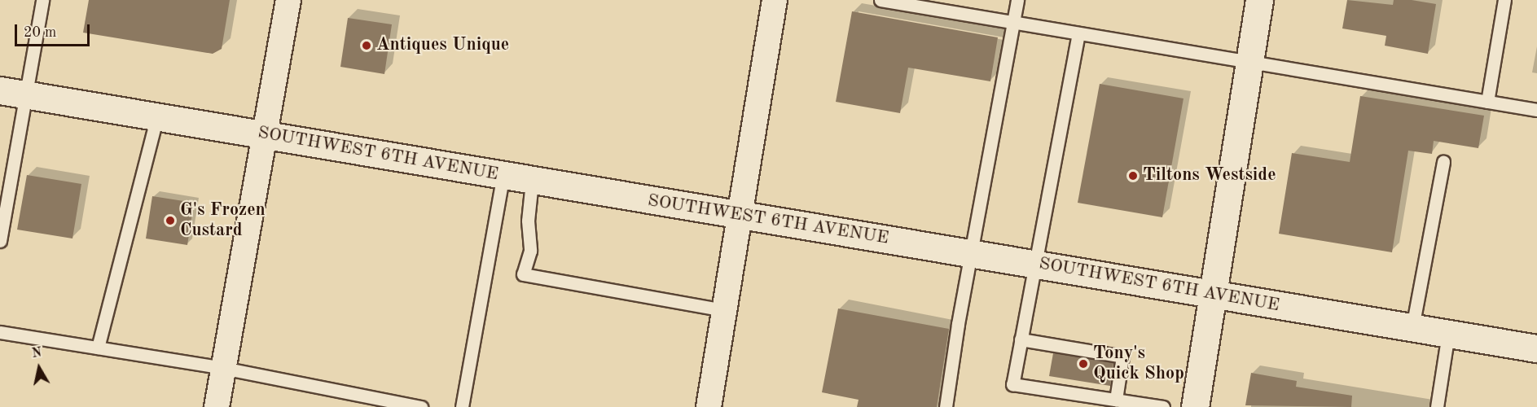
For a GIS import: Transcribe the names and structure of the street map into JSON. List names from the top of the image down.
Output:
{
  "streets": {
    "main road": ["SOUTHWEST 6TH AVENUE"]
  },
  "places": [
    "Antiques Unique",
    "Tiltons Westside",
    "G's Frozen Custard",
    "Tony's Quick Shop"
  ],
  "scale_bar": "20 m",
  "north": "top"
}
